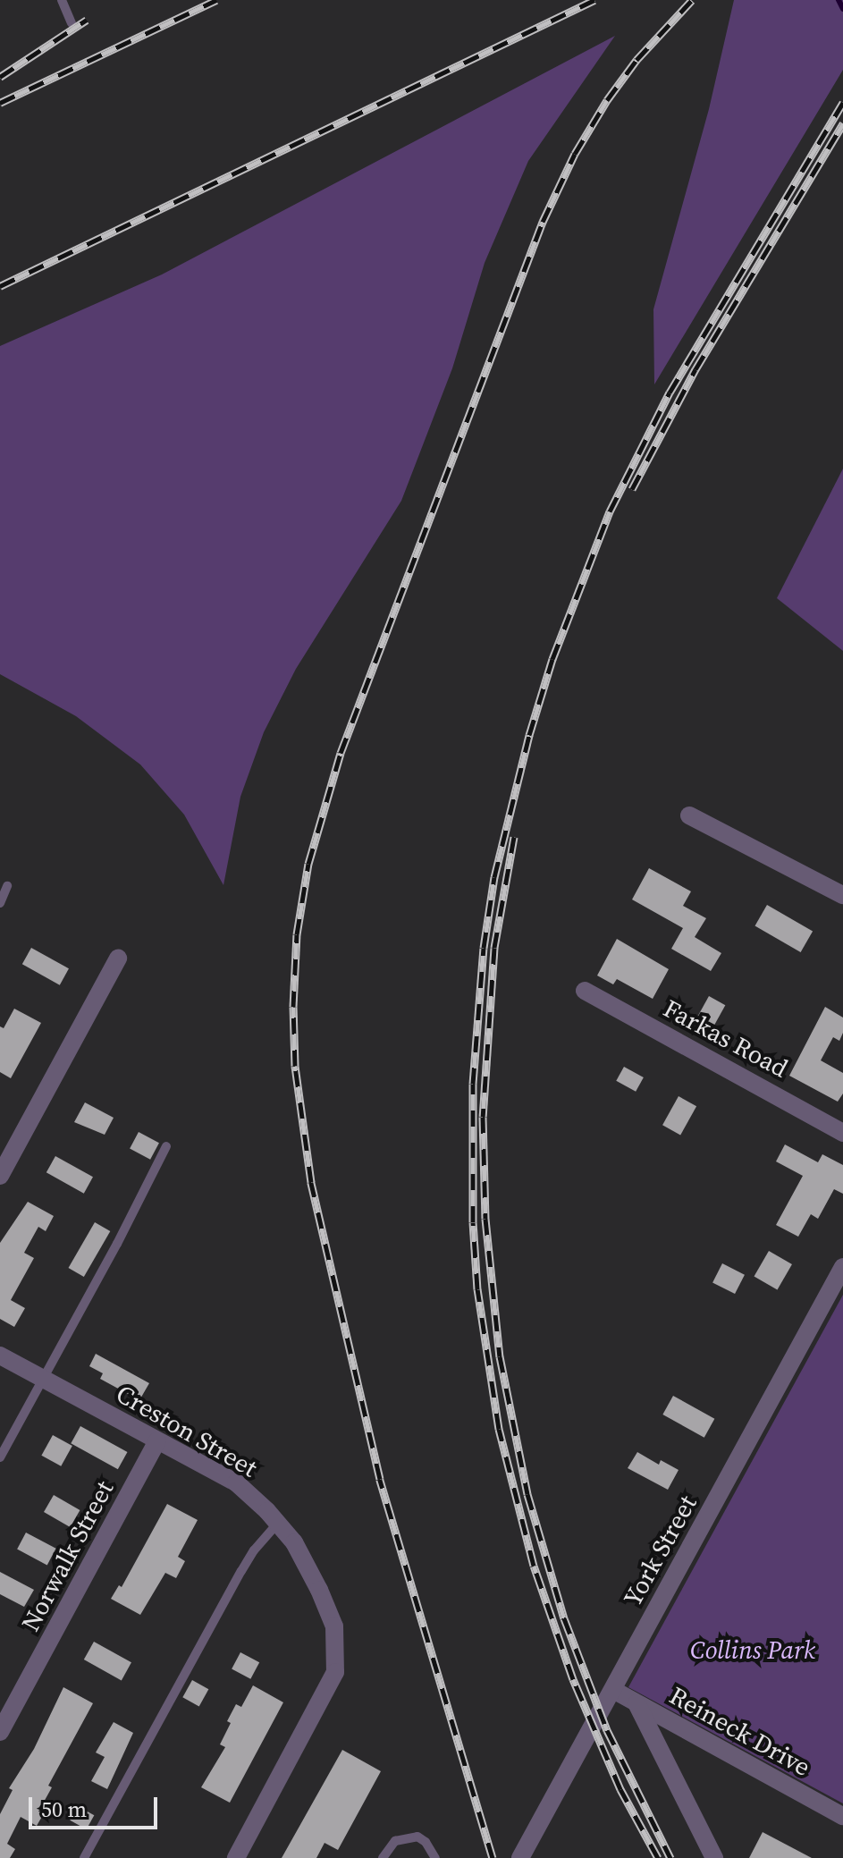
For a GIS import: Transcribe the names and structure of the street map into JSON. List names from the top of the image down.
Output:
{
  "streets": {
    "street": [
      "Farkas Road",
      "Creston Street",
      "York Street",
      "Norwalk Street",
      "Reineck Drive"
    ]
  },
  "crossings": [
    ["Creston Street", "Norwalk Street"],
    ["York Street", "Reineck Drive"]
  ],
  "parks": ["Collins Park"],
  "scale_bar": "50 m"
}
